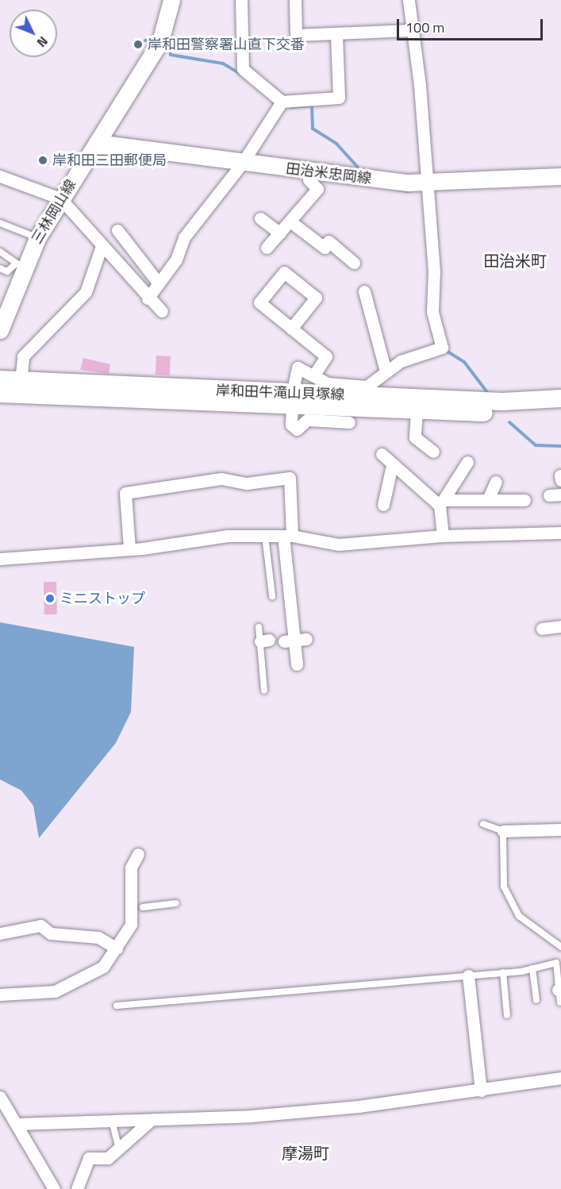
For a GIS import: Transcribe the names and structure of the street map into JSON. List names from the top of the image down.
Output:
{
  "streets": {
    "main road": ["田治米忠岡線", "三林岡山線", "岸和田牛滝山貝塚線"]
  },
  "crossings": [
    ["田治米忠岡線", "三林岡山線"]
  ],
  "districts": ["田治米町", "摩湯町"],
  "places": ["岸和田警察署山直下交番", "岸和田三田郵便局", "ミニストップ"],
  "scale_bar": "100 m",
  "north": "bottom right"
}
